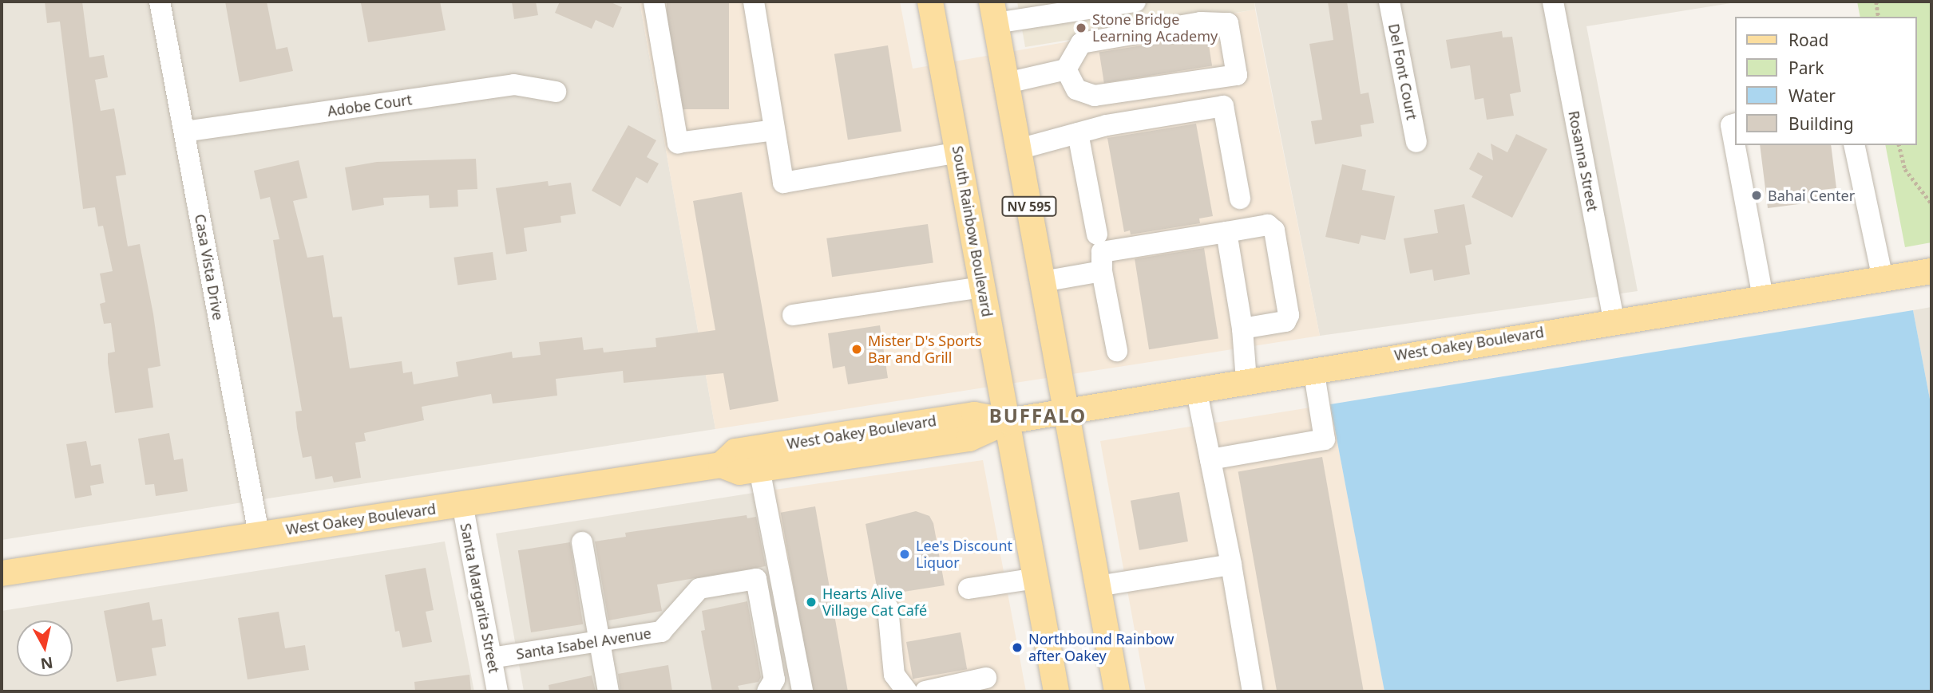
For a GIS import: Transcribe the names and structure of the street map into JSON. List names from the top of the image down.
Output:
{
  "streets": {
    "main road": ["NV 595", "South Rainbow Boulevard", "West Oakey Boulevard"],
    "street": [
      "Del Font Court",
      "Adobe Court",
      "Rosanna Street",
      "Casa Vista Drive",
      "Santa Margarita Street",
      "Santa Isabel Avenue"
    ]
  },
  "crossings": [
    ["Adobe Court", "Casa Vista Drive"],
    ["Rosanna Street", "West Oakey Boulevard"],
    ["NV 595", "West Oakey Boulevard"],
    ["South Rainbow Boulevard", "West Oakey Boulevard"],
    ["Casa Vista Drive", "West Oakey Boulevard"],
    ["West Oakey Boulevard", "Santa Margarita Street"],
    ["Santa Margarita Street", "Santa Isabel Avenue"]
  ],
  "districts": ["BUFFALO"],
  "places": [
    "Stone Bridge Learning Academy",
    "Bahai Center",
    "Mister D's Sports Bar and Grill",
    "Lee's Discount Liquor",
    "Hearts Alive Village Cat Café",
    "Northbound Rainbow after Oakey"
  ],
  "legend": [
    "Road",
    "Park",
    "Water",
    "Building"
  ],
  "north": "bottom"
}
